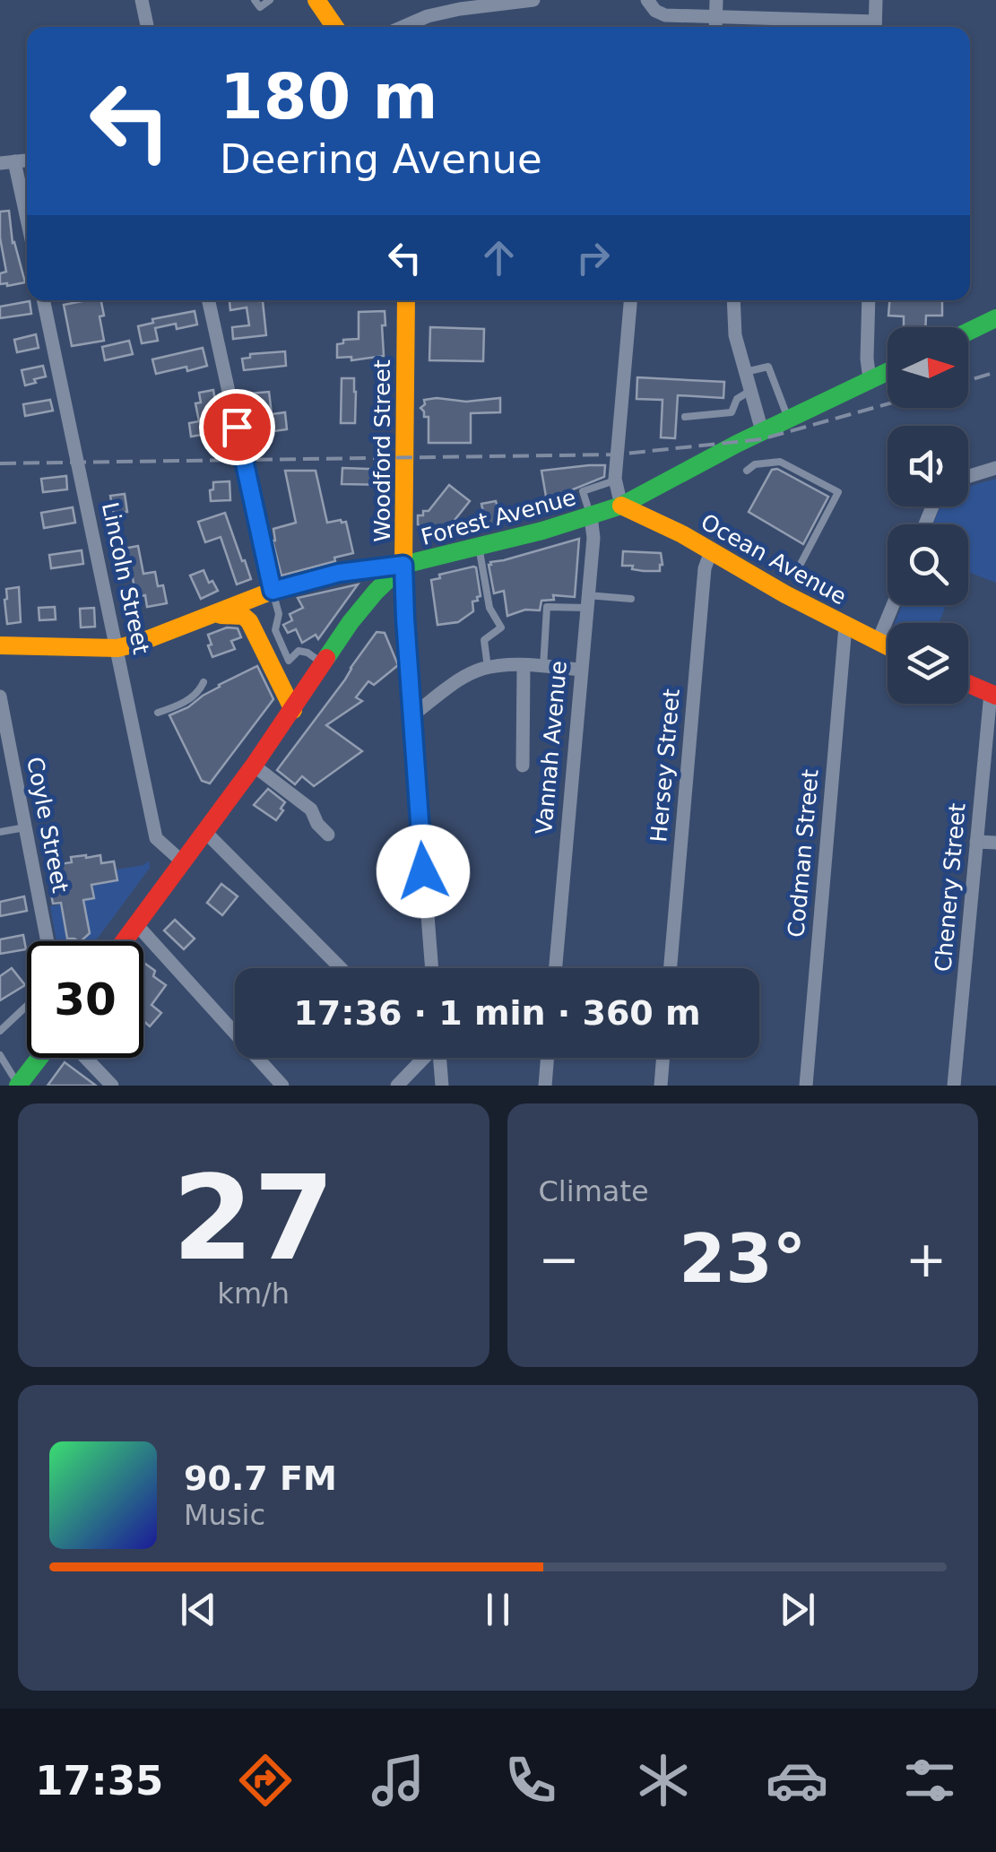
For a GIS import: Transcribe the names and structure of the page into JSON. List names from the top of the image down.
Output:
{
  "streets": {
    "main road": ["Woodford Street", "Forest Avenue", "Ocean Avenue"],
    "street": [
      "Lincoln Street",
      "Vannah Avenue",
      "Hersey Street",
      "Coyle Street",
      "Codman Street",
      "Chenery Street"
    ]
  },
  "crossings": [
    ["Woodford Street", "Forest Avenue"],
    ["Forest Avenue", "Ocean Avenue"],
    ["Forest Avenue", "Lincoln Street"],
    ["Forest Avenue", "Vannah Avenue"],
    ["Ocean Avenue", "Hersey Street"],
    ["Ocean Avenue", "Codman Street"]
  ],
  "north": "right",
  "page": {
    "turn": ["180 m", "Deering Avenue"],
    "limit": "30",
    "trip": "17:36 · 1 min · 360 m",
    "tile": [
      ["27", "km/h"],
      "Climate"
    ],
    "heat": ["−", "23°", "+"],
    "song": ["90.7 FM", "Music"],
    "tabs": "17:35"
  }
}
